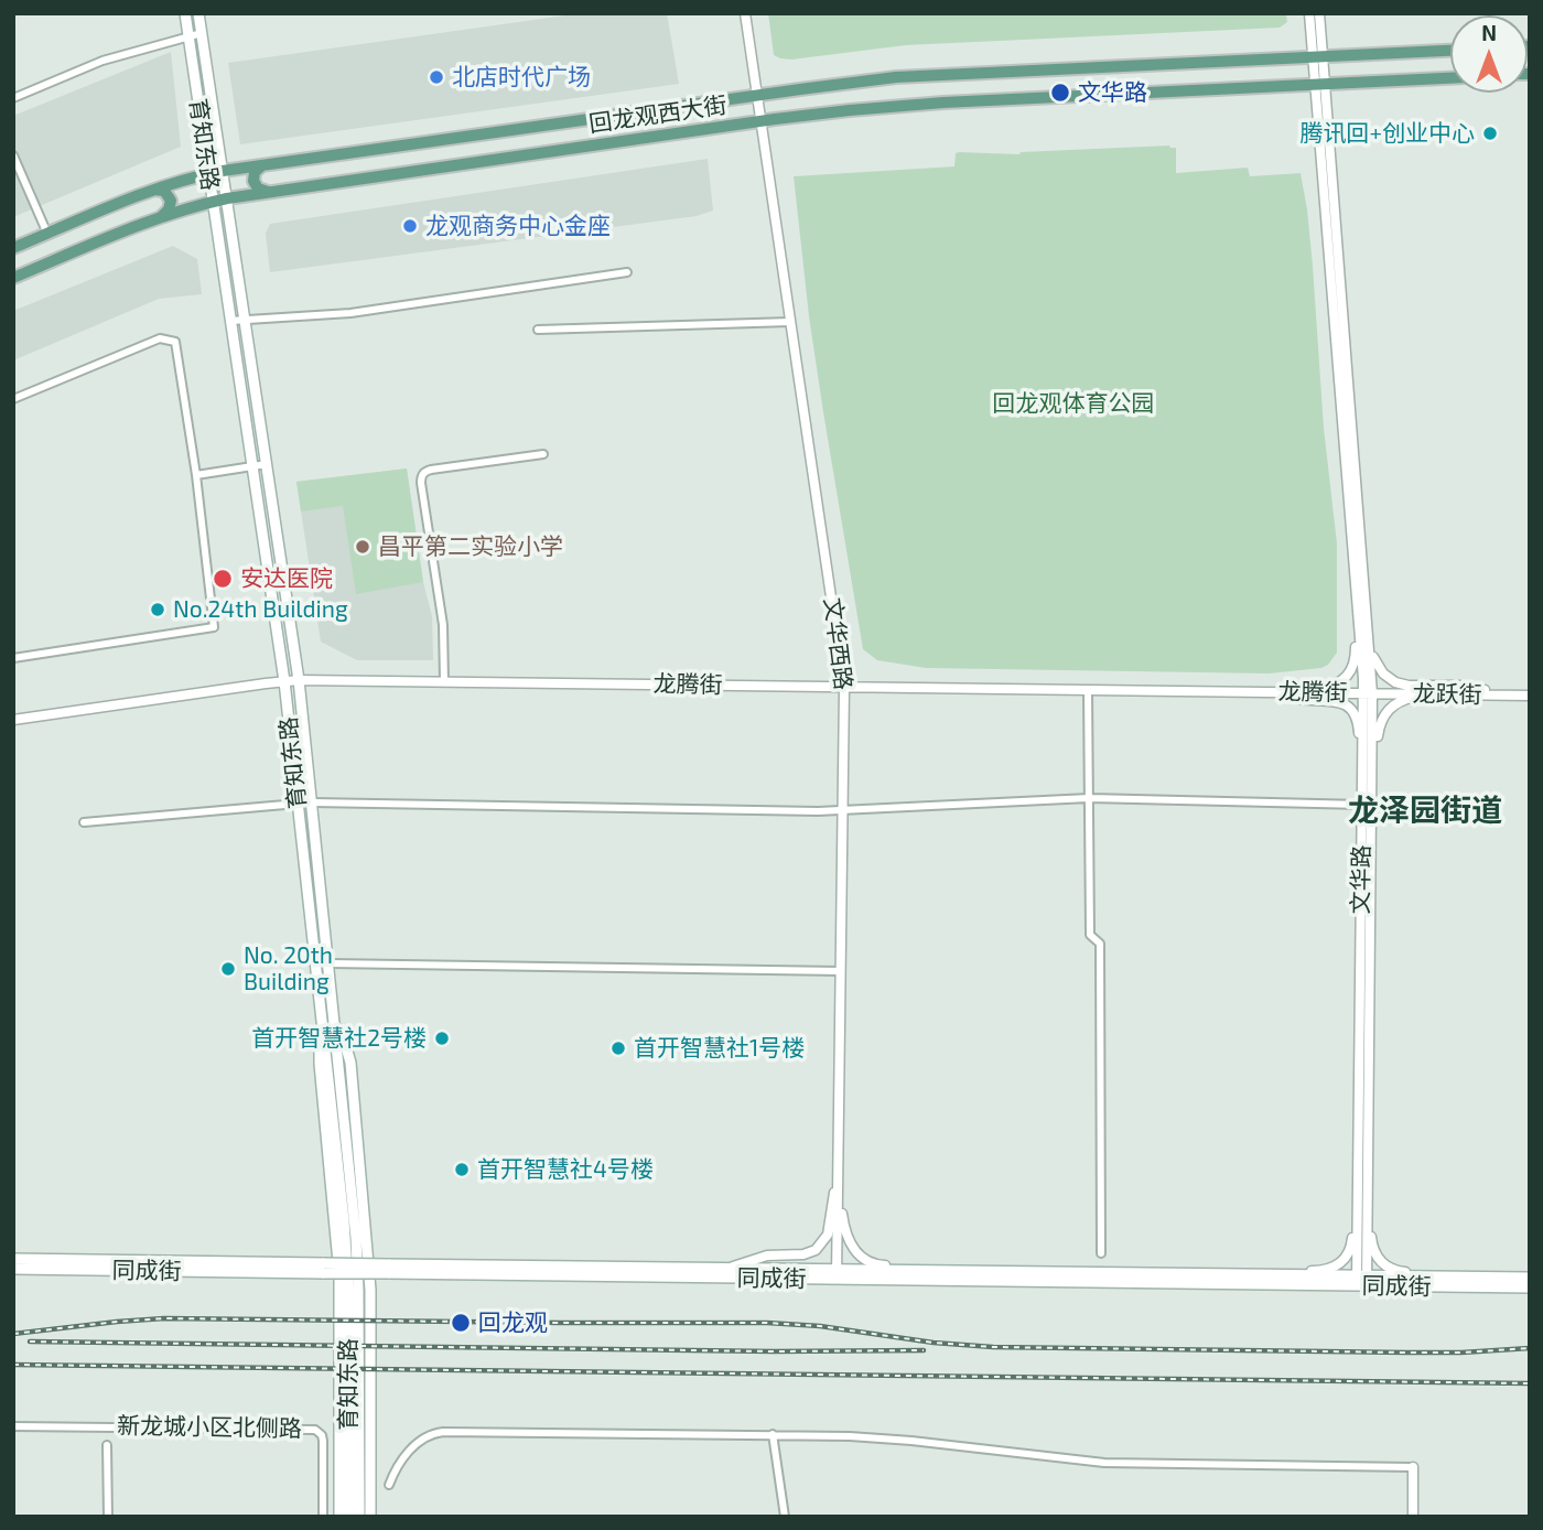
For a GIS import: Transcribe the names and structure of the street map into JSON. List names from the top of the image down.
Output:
{
  "streets": {
    "main road": ["回龙观西大街", "育知东路", "同成街"],
    "street": [
      "文华西路",
      "龙腾街",
      "龙跃街",
      "文华路",
      "新龙城小区北侧路"
    ]
  },
  "crossings": [
    ["回龙观西大街", "育知东路"],
    ["回龙观西大街", "文华西路"],
    ["回龙观西大街", "文华路"],
    ["育知东路", "龙腾街"],
    ["文华西路", "龙腾街"],
    ["文华西路", "同成街"],
    ["龙腾街", "龙跃街"],
    ["龙腾街", "文华路"],
    ["龙跃街", "文华路"],
    ["文华路", "同成街"]
  ],
  "districts": ["龙泽园街道"],
  "parks": ["回龙观体育公园"],
  "places": [
    "北店时代广场",
    "文华路",
    "腾讯回+创业中心",
    "龙观商务中心金座",
    "昌平第二实验小学",
    "安达医院",
    "No.24th Building",
    "No. 20th Building",
    "首开智慧社2号楼",
    "首开智慧社1号楼",
    "首开智慧社4号楼",
    "回龙观"
  ],
  "north": "top"
}
